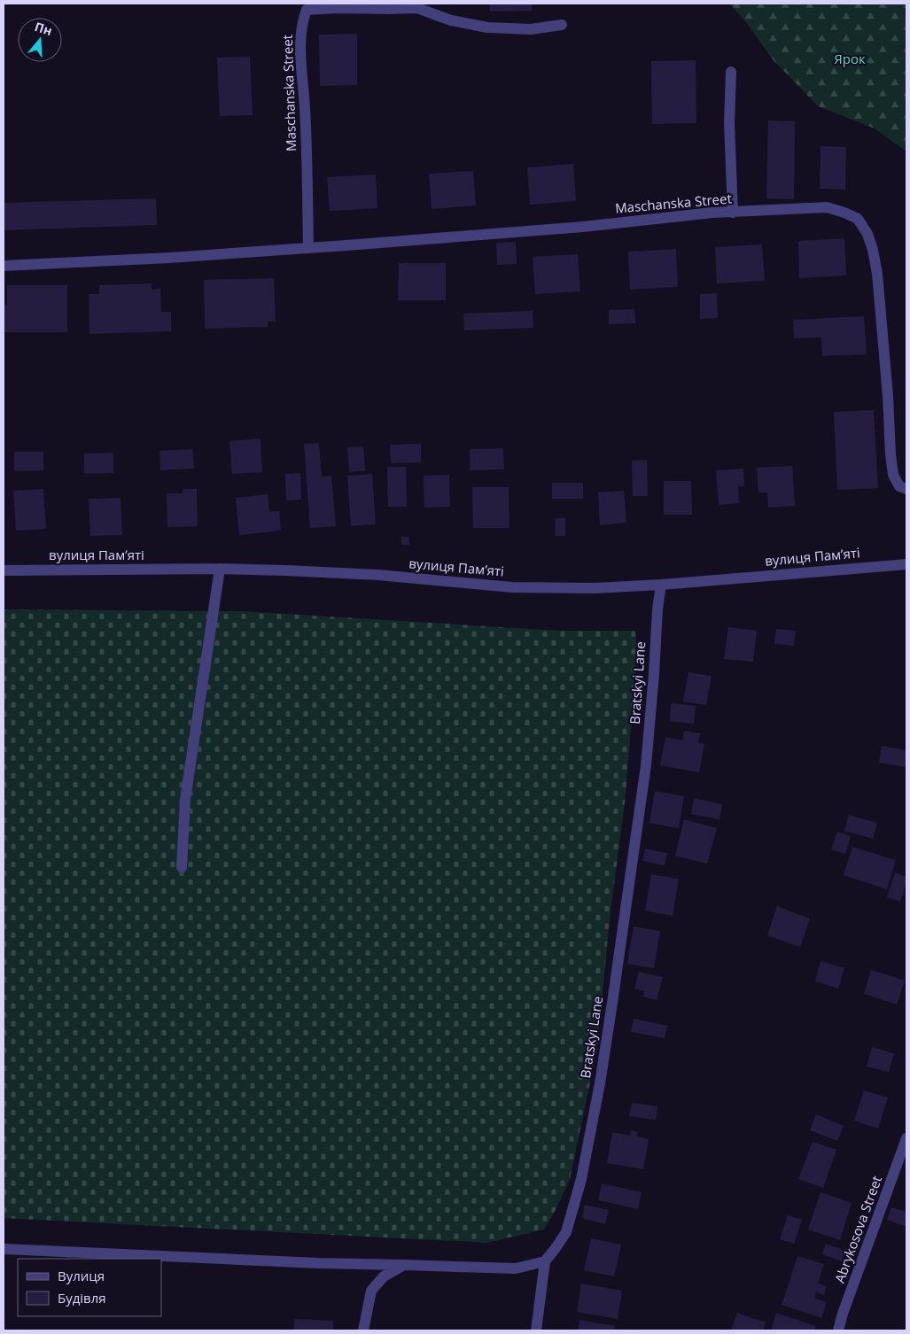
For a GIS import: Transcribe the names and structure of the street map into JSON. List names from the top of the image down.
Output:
{
  "streets": {
    "street": [
      "Maschanska Street",
      "вулиця Памʼяті",
      "Bratskyi Lane",
      "Abrykosova Street"
    ]
  },
  "crossings": [
    ["вулиця Памʼяті", "Bratskyi Lane"]
  ],
  "parks": ["Ярок"],
  "legend": ["Вулиця", "Будівля"],
  "north": "top"
}
